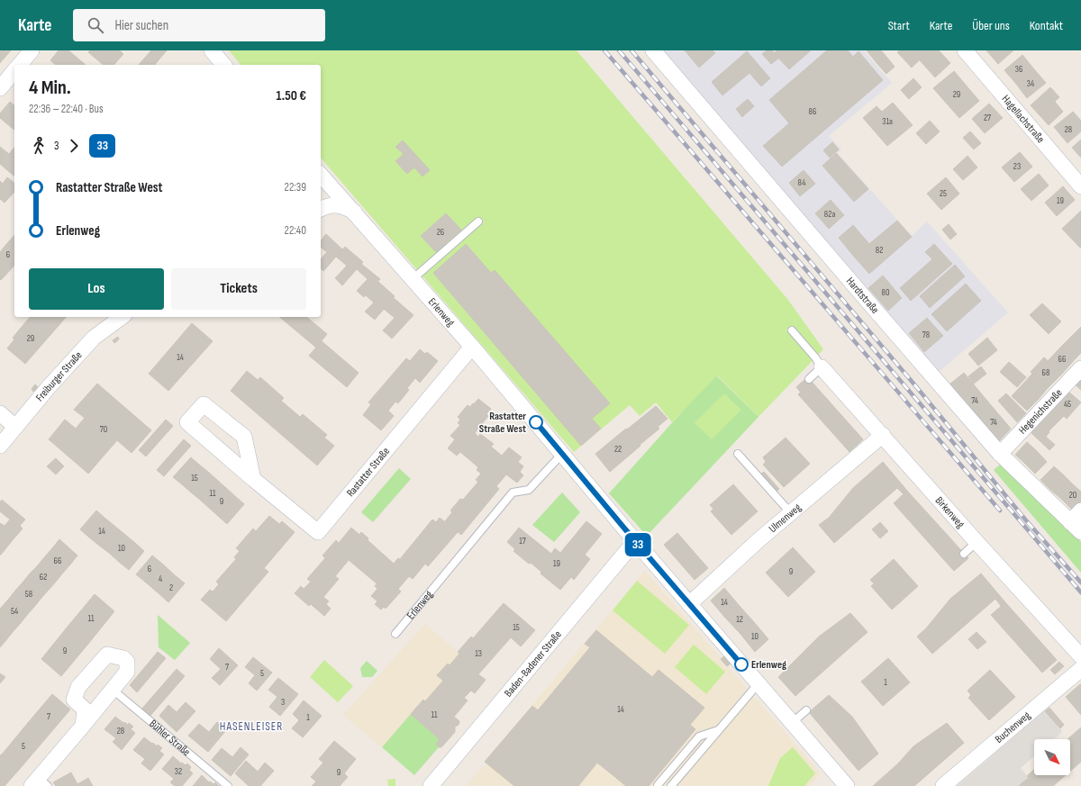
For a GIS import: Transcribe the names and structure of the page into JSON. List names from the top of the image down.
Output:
{
  "streets": {
    "street": [
      "Hagellachstraße",
      "Hardtstraße",
      "Erlenweg",
      "Freiburger Straße",
      "Hegenichstraße",
      "Rastatter Straße",
      "Birkenweg",
      "Ulmenweg",
      "Baden-Badener Straße",
      "Buchenweg"
    ],
    "lane": ["Bühler Straße"]
  },
  "crossings": [
    ["Hardtstraße", "Hegenichstraße"],
    ["Erlenweg", "Rastatter Straße"],
    ["Erlenweg", "Ulmenweg"],
    ["Erlenweg", "Baden-Badener Straße"],
    ["Birkenweg", "Ulmenweg"]
  ],
  "districts": ["HASENLEISER"],
  "places": ["Rastatter Straße West", "Erlenweg"],
  "lines": ["bus line 33"],
  "house_numbers": [
    "36",
    "34",
    "29",
    "86",
    "27",
    "31a",
    "28",
    "23",
    "84",
    "25",
    "19",
    "82a",
    "26",
    "82",
    "6",
    "80",
    "78",
    "29",
    "14",
    "66",
    "68",
    "74",
    "45",
    "74",
    "70",
    "22",
    "15",
    "11",
    "20",
    "9",
    "14",
    "17",
    "10",
    "66",
    "19",
    "6",
    "9",
    "62",
    "4",
    "2",
    "58",
    "14",
    "54",
    "11",
    "12",
    "15",
    "10",
    "9",
    "13",
    "7",
    "5",
    "1",
    "3",
    "14",
    "11",
    "7",
    "1",
    "28",
    "5",
    "32",
    "9"
  ],
  "north": "bottom right",
  "page": {
    "header": "Karte",
    "search": "Hier suchen",
    "nav": [
      "Start",
      "Karte",
      "Über uns",
      "Kontakt"
    ],
    "on_map": "33",
    "heading": ["4 Min.", "22:36 – 22:40 · Bus", "1.50 €"],
    "legs": ["3", "33"],
    "list": [
      {
        "name": "Rastatter Straße West",
        "value": "22:39"
      },
      {
        "name": "Erlenweg",
        "value": "22:40"
      }
    ],
    "buttons": ["Los", "Tickets"]
  }
}
